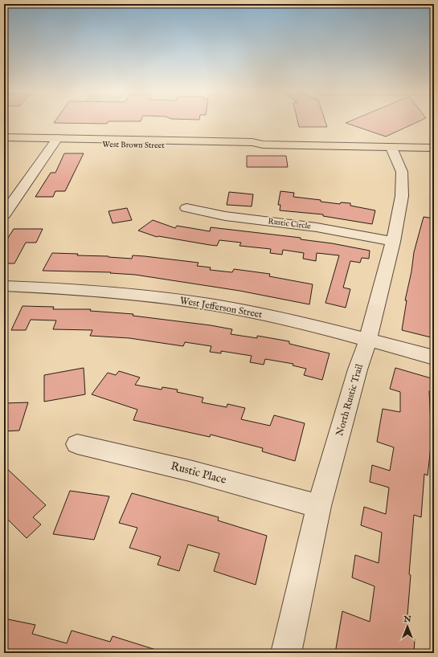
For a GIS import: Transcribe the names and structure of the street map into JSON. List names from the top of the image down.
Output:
{
  "streets": {
    "main road": ["West Brown Street"],
    "street": [
      "Rustic Circle",
      "West Jefferson Street",
      "North Rustic Trail",
      "Rustic Place"
    ]
  },
  "crossings": [
    ["West Brown Street", "North Rustic Trail"],
    ["Rustic Circle", "North Rustic Trail"],
    ["West Jefferson Street", "North Rustic Trail"],
    ["North Rustic Trail", "Rustic Place"]
  ],
  "north": "top"
}
